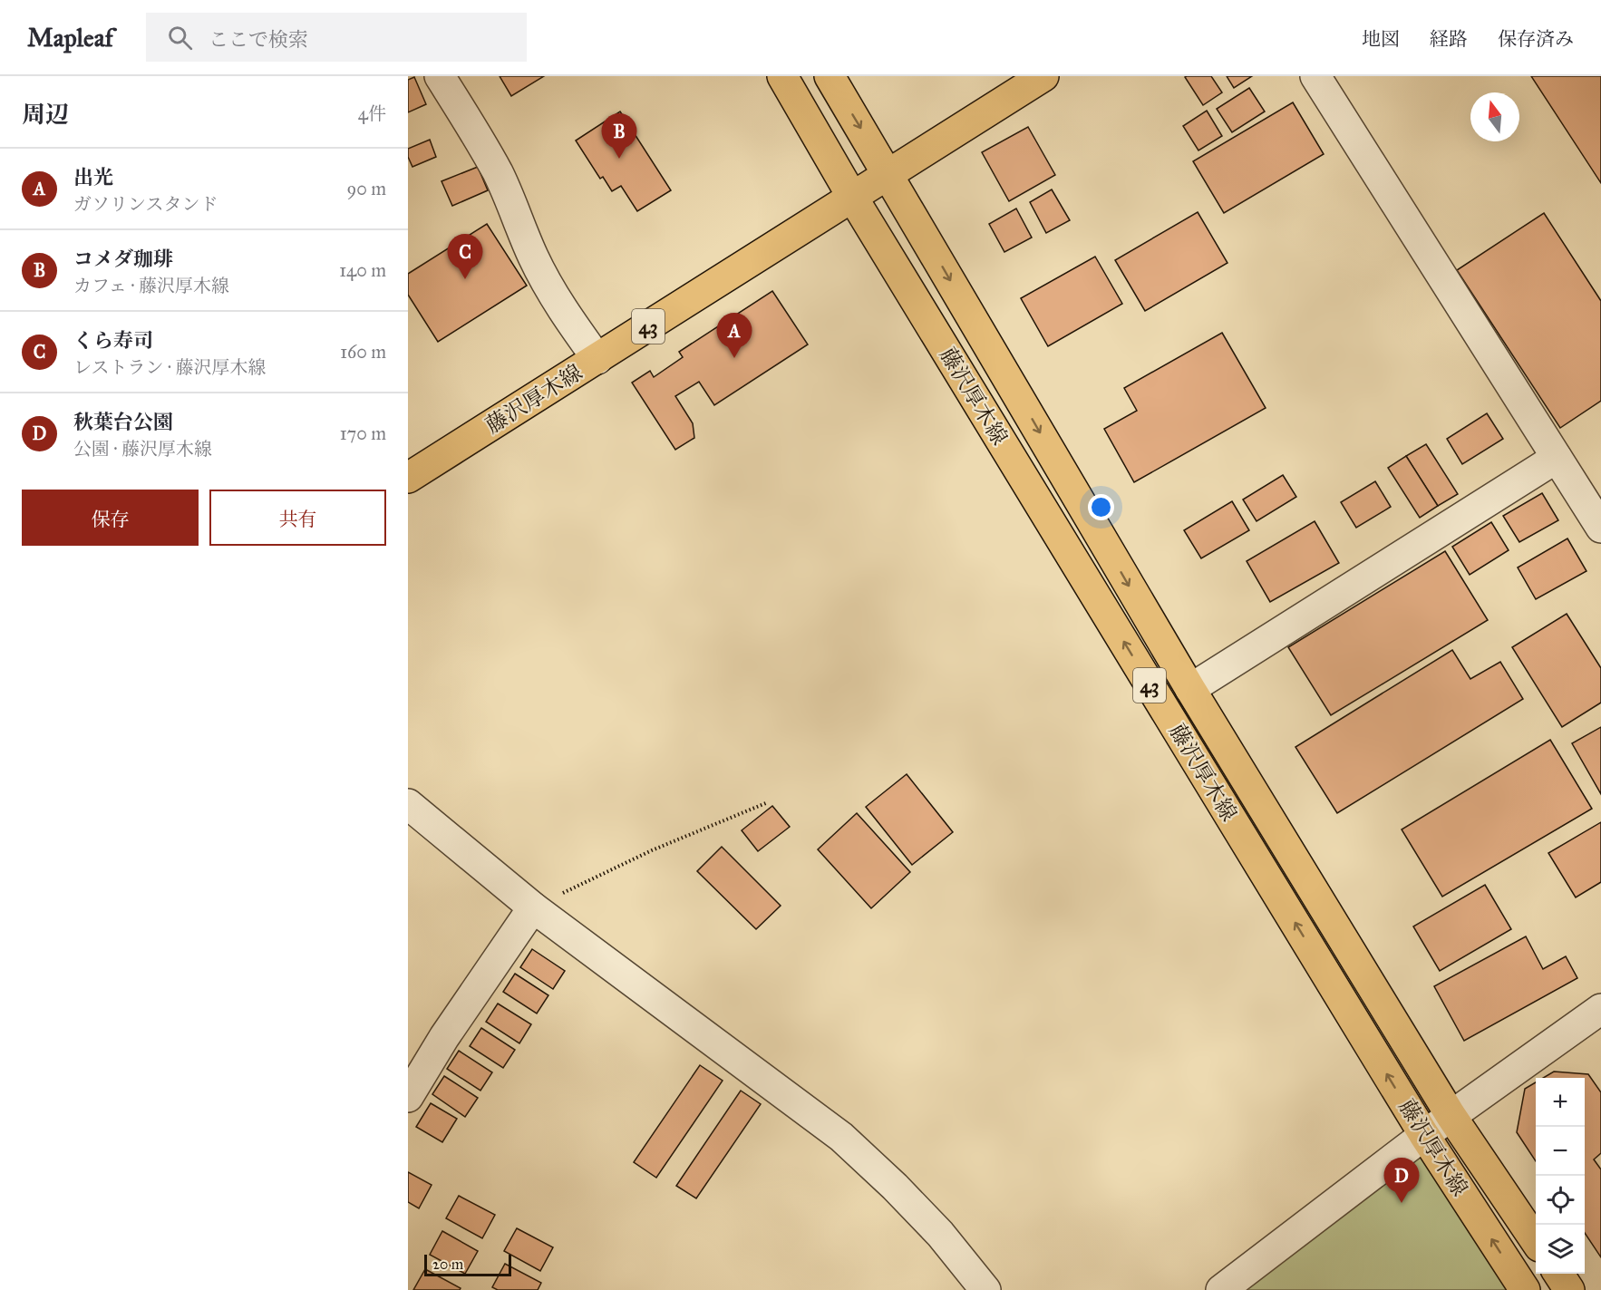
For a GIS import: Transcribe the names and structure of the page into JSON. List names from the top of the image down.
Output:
{
  "streets": {
    "main road": ["43", "藤沢厚木線"]
  },
  "scale_bar": "20 m",
  "north": "top",
  "page": {
    "header": "Mapleaf",
    "search": "ここで検索",
    "nav": ["地図", "経路", "保存済み"],
    "heading": ["周辺", "4件"],
    "pins": [
      "B",
      "C",
      "A",
      "D"
    ],
    "list": [
      {
        "mark": "A",
        "name": "出光",
        "note": "ガソリンスタンド",
        "value": "90 m"
      },
      {
        "mark": "B",
        "name": "コメダ珈琲",
        "note": "カフェ · 藤沢厚木線",
        "value": "140 m"
      },
      {
        "mark": "C",
        "name": "くら寿司",
        "note": "レストラン · 藤沢厚木線",
        "value": "160 m"
      },
      {
        "mark": "D",
        "name": "秋葉台公園",
        "note": "公園 · 藤沢厚木線",
        "value": "170 m"
      }
    ],
    "buttons": ["保存", "共有"],
    "map_buttons": ["+", "−"],
    "scale": "20 m"
  }
}
